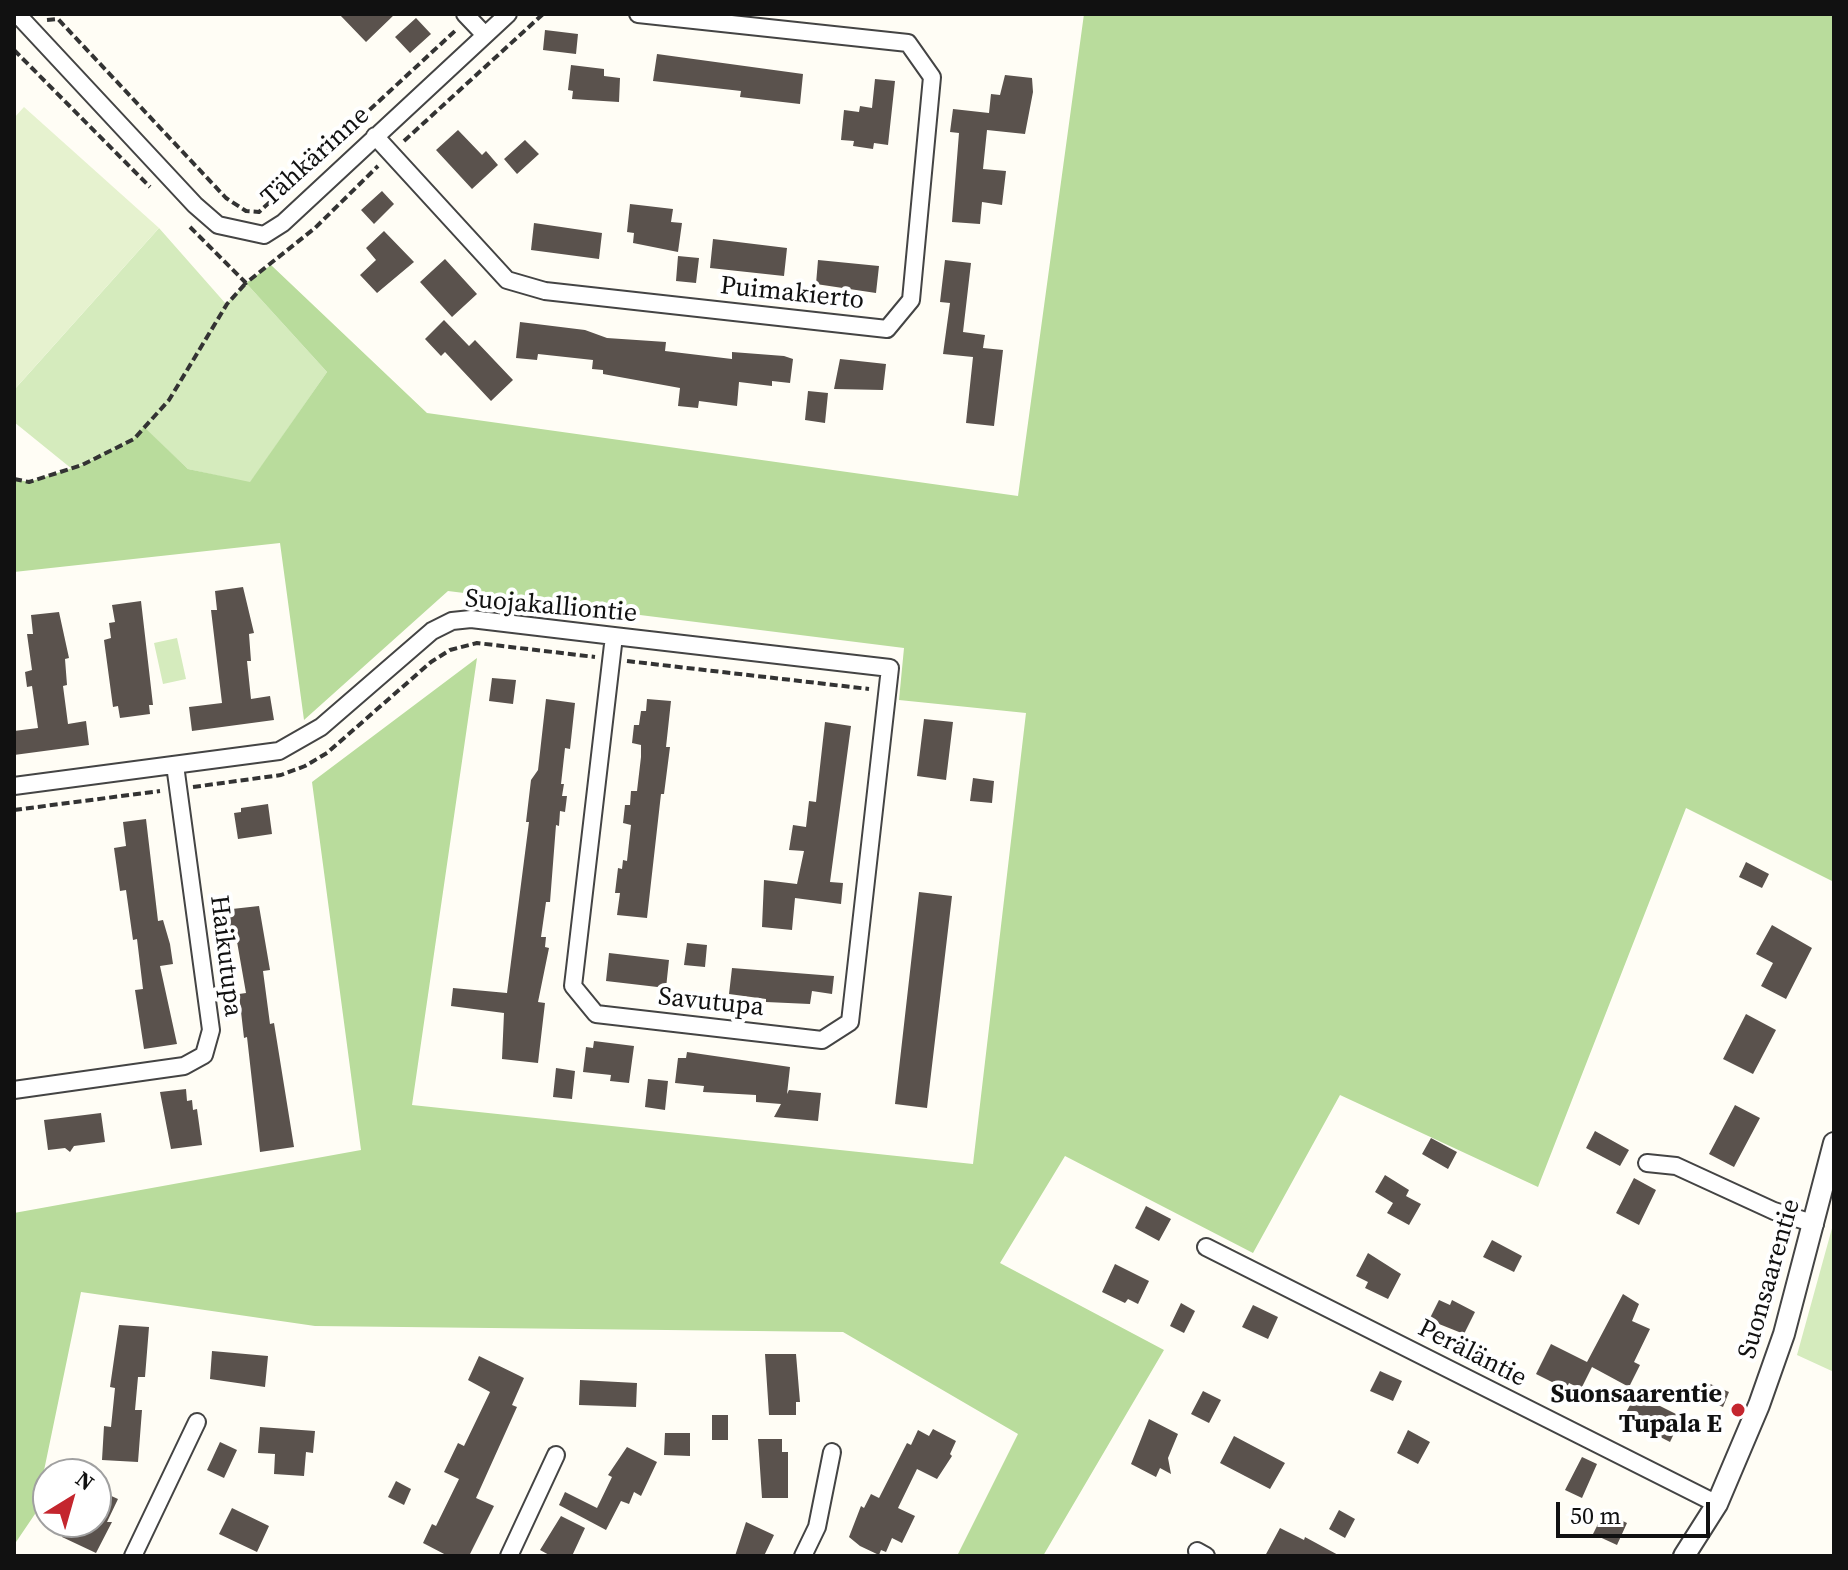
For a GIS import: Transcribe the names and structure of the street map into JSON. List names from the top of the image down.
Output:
{
  "streets": {
    "street": [
      "Tähkärinne",
      "Puimakierto",
      "Suojakalliontie",
      "Haikutupa",
      "Savutupa",
      "Suonsaarentie",
      "Peräläntie"
    ]
  },
  "crossings": [
    ["Tähkärinne", "Puimakierto"],
    ["Suojakalliontie", "Haikutupa"],
    ["Suojakalliontie", "Savutupa"],
    ["Suonsaarentie", "Peräläntie"]
  ],
  "places": ["Suonsaarentie Tupala E"],
  "scale_bar": "50 m",
  "north": "top right"
}
